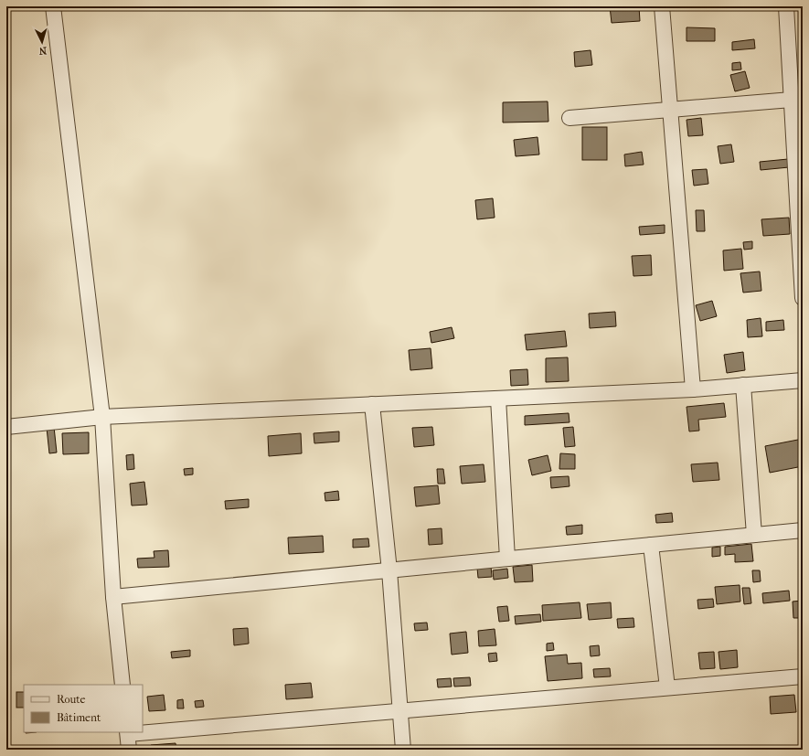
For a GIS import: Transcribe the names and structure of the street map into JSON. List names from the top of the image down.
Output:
{
  "legend": ["Route", "Bâtiment"],
  "north": "bottom"
}
